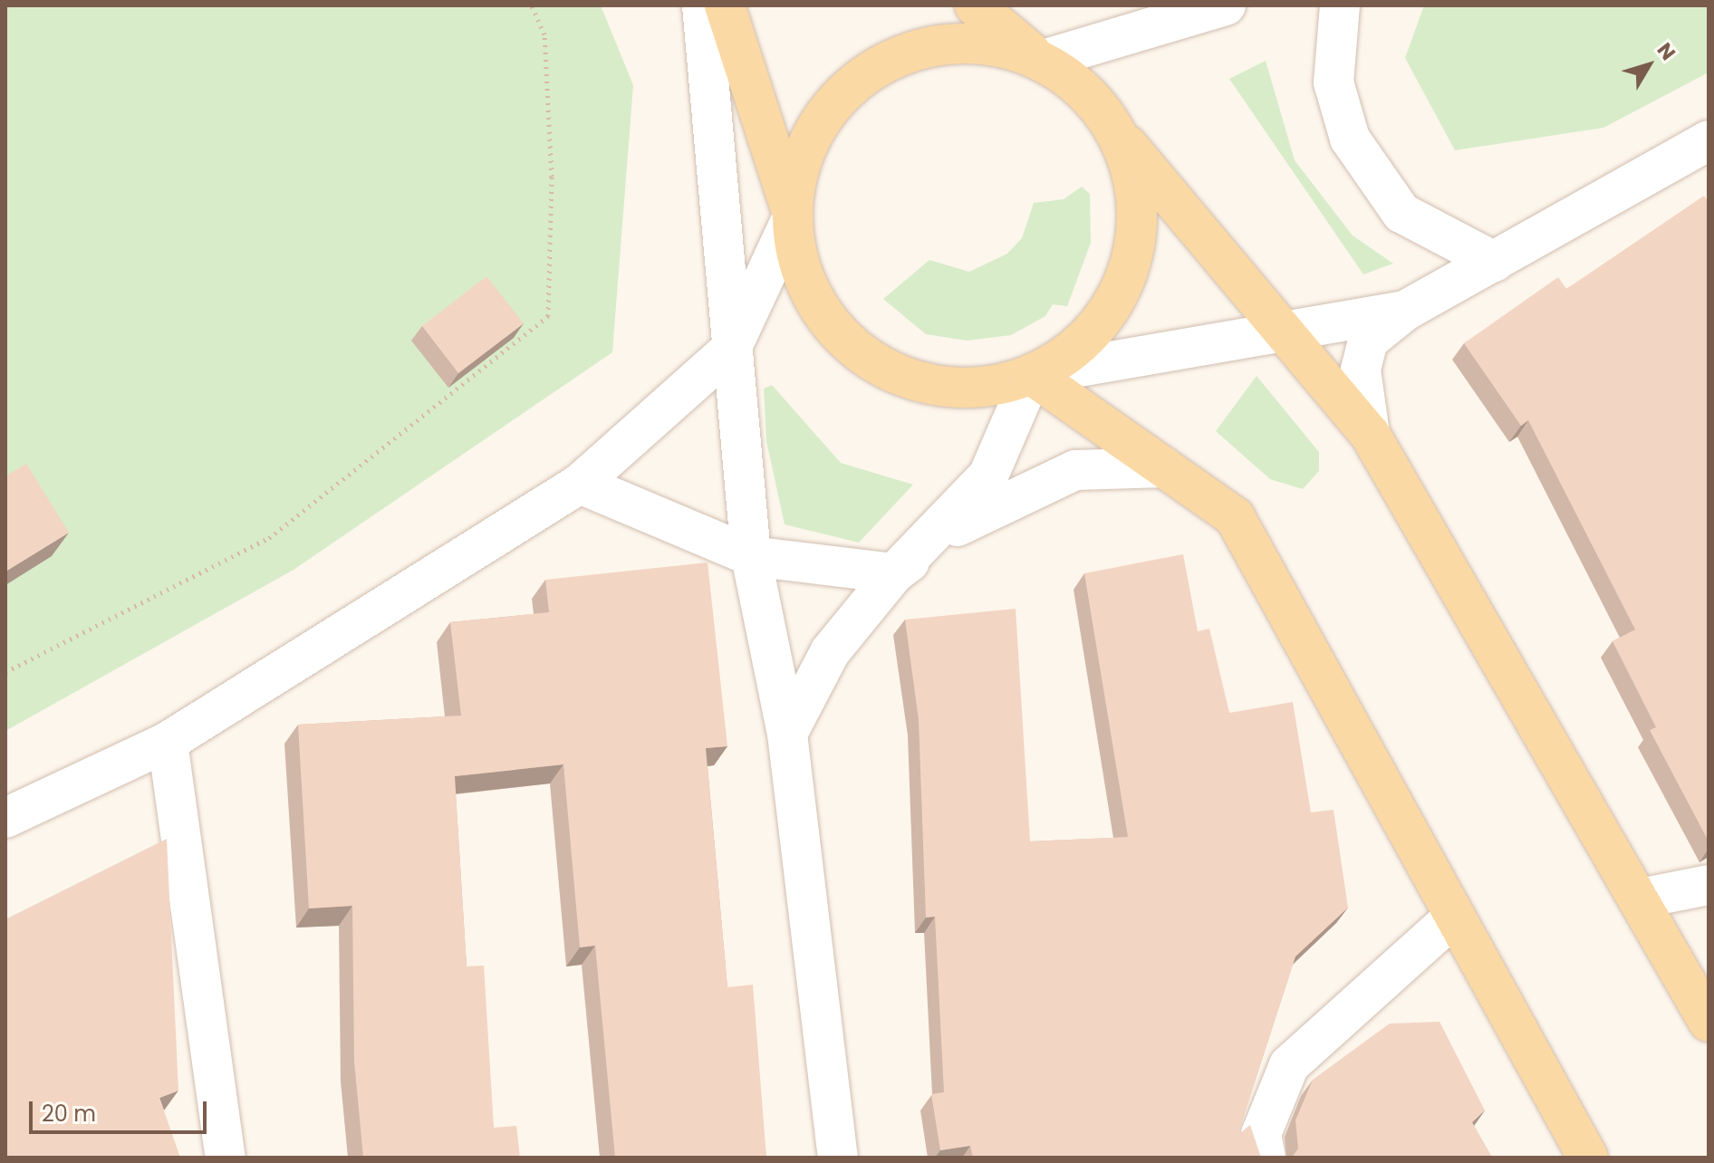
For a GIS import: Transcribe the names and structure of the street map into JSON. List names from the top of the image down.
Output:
{
  "scale_bar": "20 m",
  "north": "top right"
}
